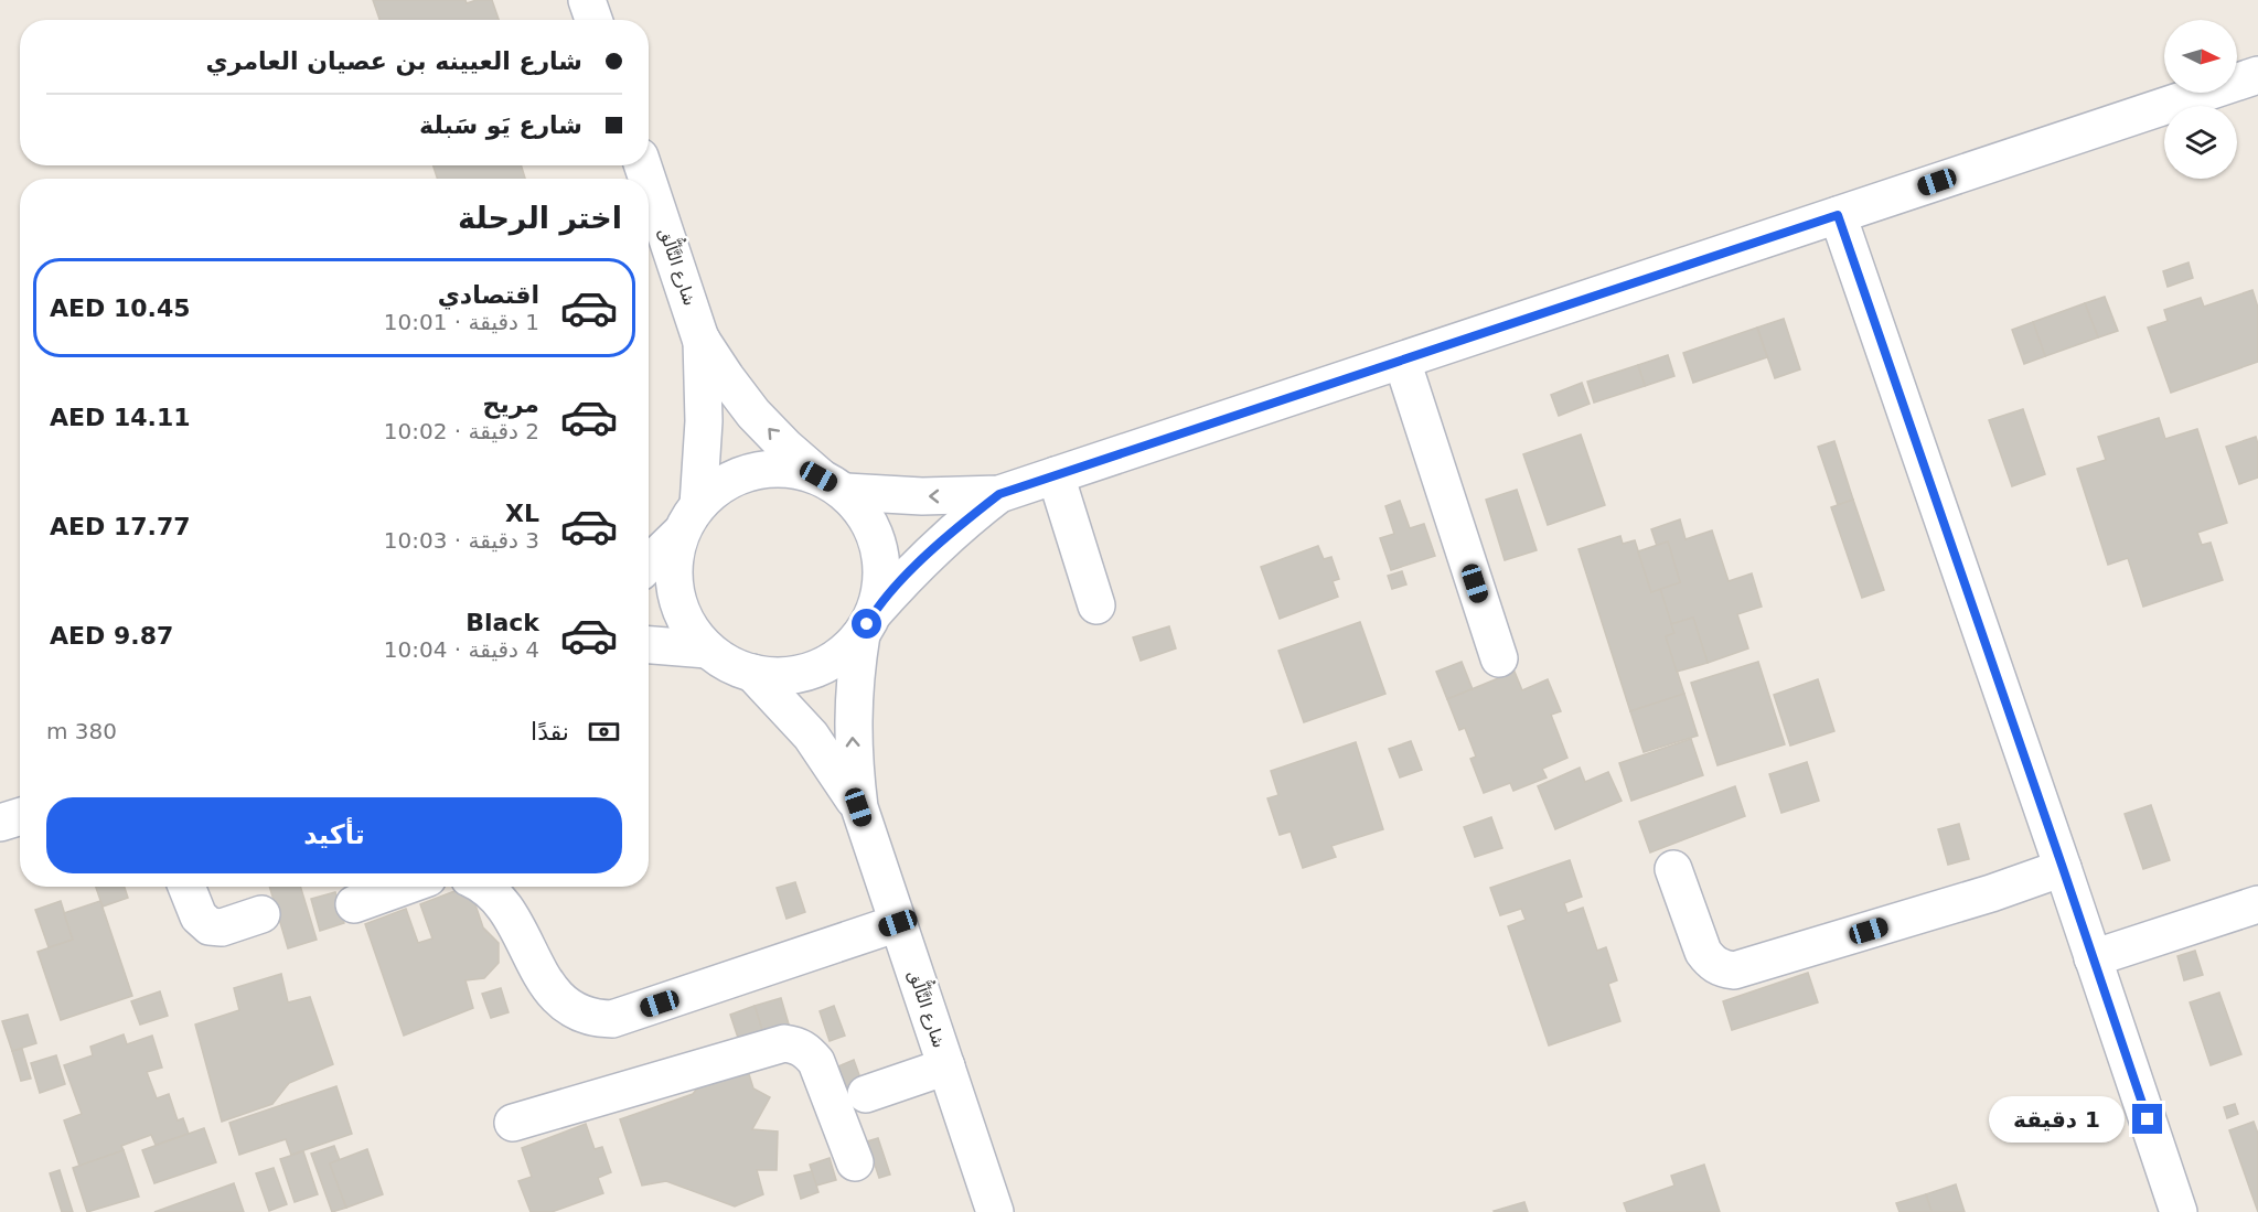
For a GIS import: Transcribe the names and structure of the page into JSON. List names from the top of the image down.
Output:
{
  "streets": {
    "street": ["شارع التَّألُّق"]
  },
  "north": "right",
  "page": {
    "banner": ["شارع العيينه بن عصيان العامري", "شارع يَو سَبلة"],
    "heading": "اختر الرحلة",
    "list": [
      {
        "name": "اقتصادي",
        "note": "1 دقيقة · 10:01",
        "value": "AED 10.45"
      },
      {
        "name": "مريح",
        "note": "2 دقيقة · 10:02",
        "value": "AED 14.11"
      },
      {
        "name": "XL",
        "note": "3 دقيقة · 10:03",
        "value": "AED 17.77"
      },
      {
        "name": "Black",
        "note": "4 دقيقة · 10:04",
        "value": "AED 9.87"
      }
    ],
    "pay": ["نقدًا", "380 m"],
    "buttons": "تأكيد",
    "bubble": "1 دقيقة"
  }
}
